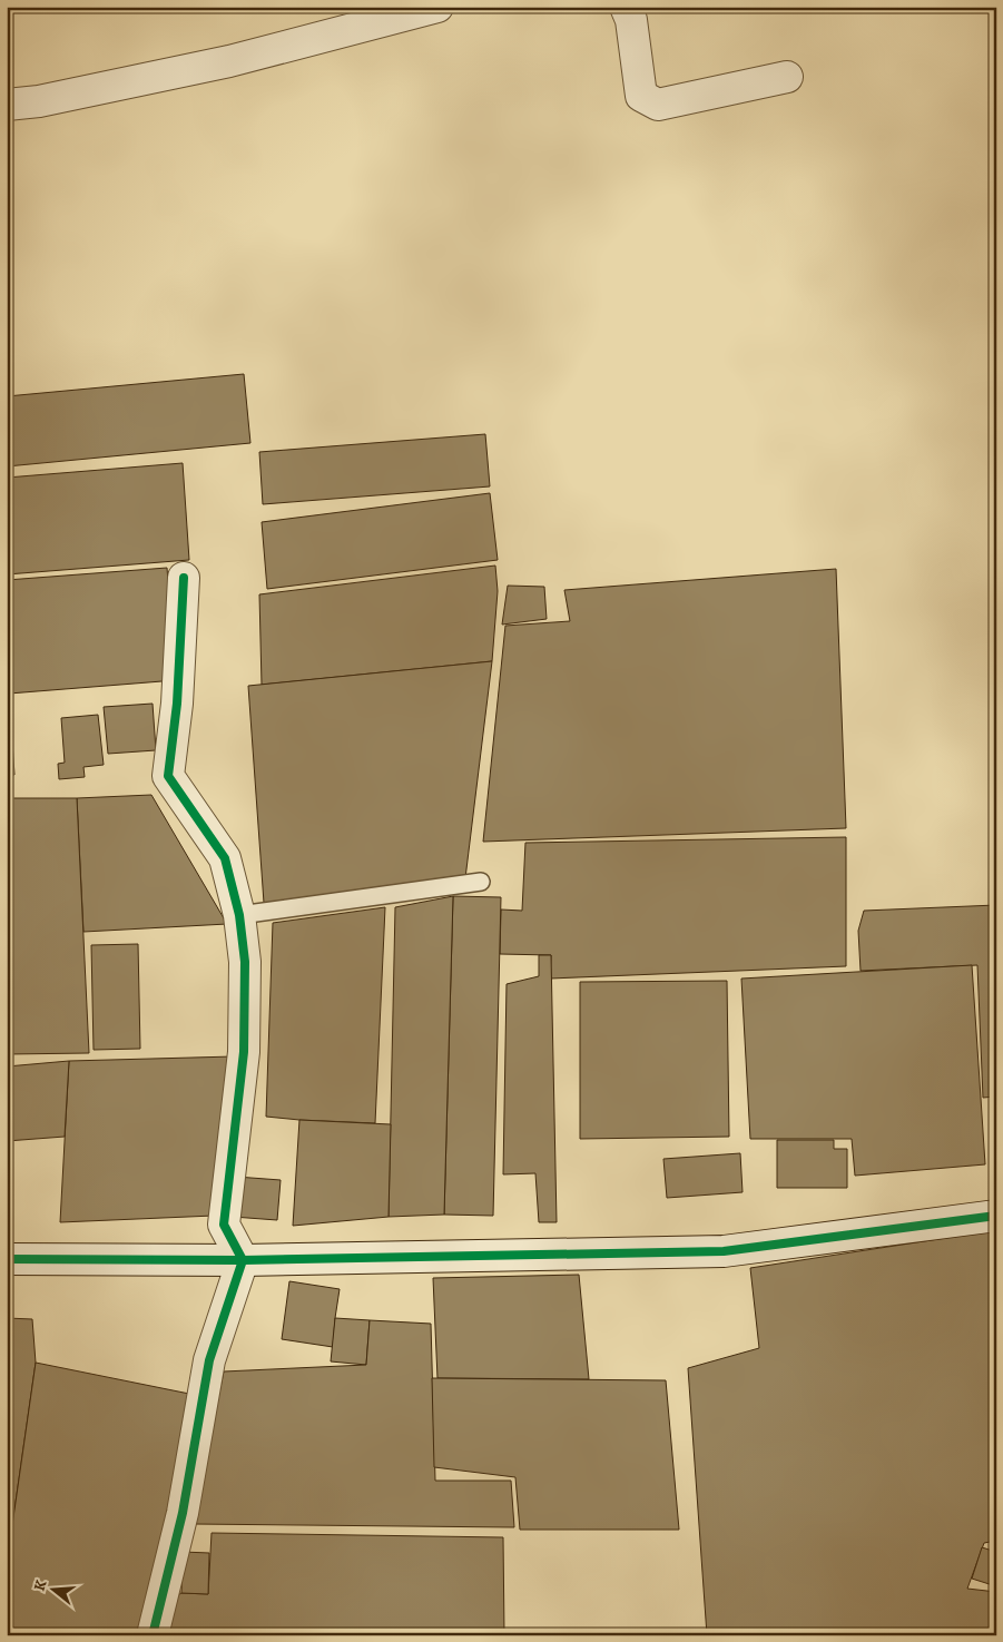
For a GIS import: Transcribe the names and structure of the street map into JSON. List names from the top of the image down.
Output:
{
  "north": "left"
}
